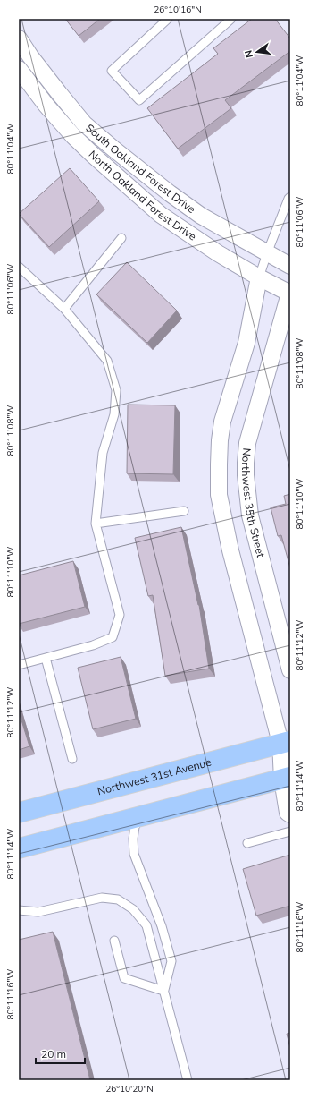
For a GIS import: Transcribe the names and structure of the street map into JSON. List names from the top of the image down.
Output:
{
  "streets": {
    "main road": ["Northwest 31st Avenue"],
    "street": ["South Oakland Forest Drive", "North Oakland Forest Drive", "Northwest 35th Street"]
  },
  "crossings": [
    ["North Oakland Forest Drive", "Northwest 35th Street"]
  ],
  "scale_bar": "20 m",
  "north": "left",
  "coordinates": [
    "26°10'16\"N",
    "80°11'04\"W",
    "80°11'06\"W",
    "80°11'08\"W",
    "80°11'10\"W",
    "80°11'12\"W",
    "80°11'14\"W",
    "80°11'16\"W",
    "26°10'20\"N"
  ]
}
